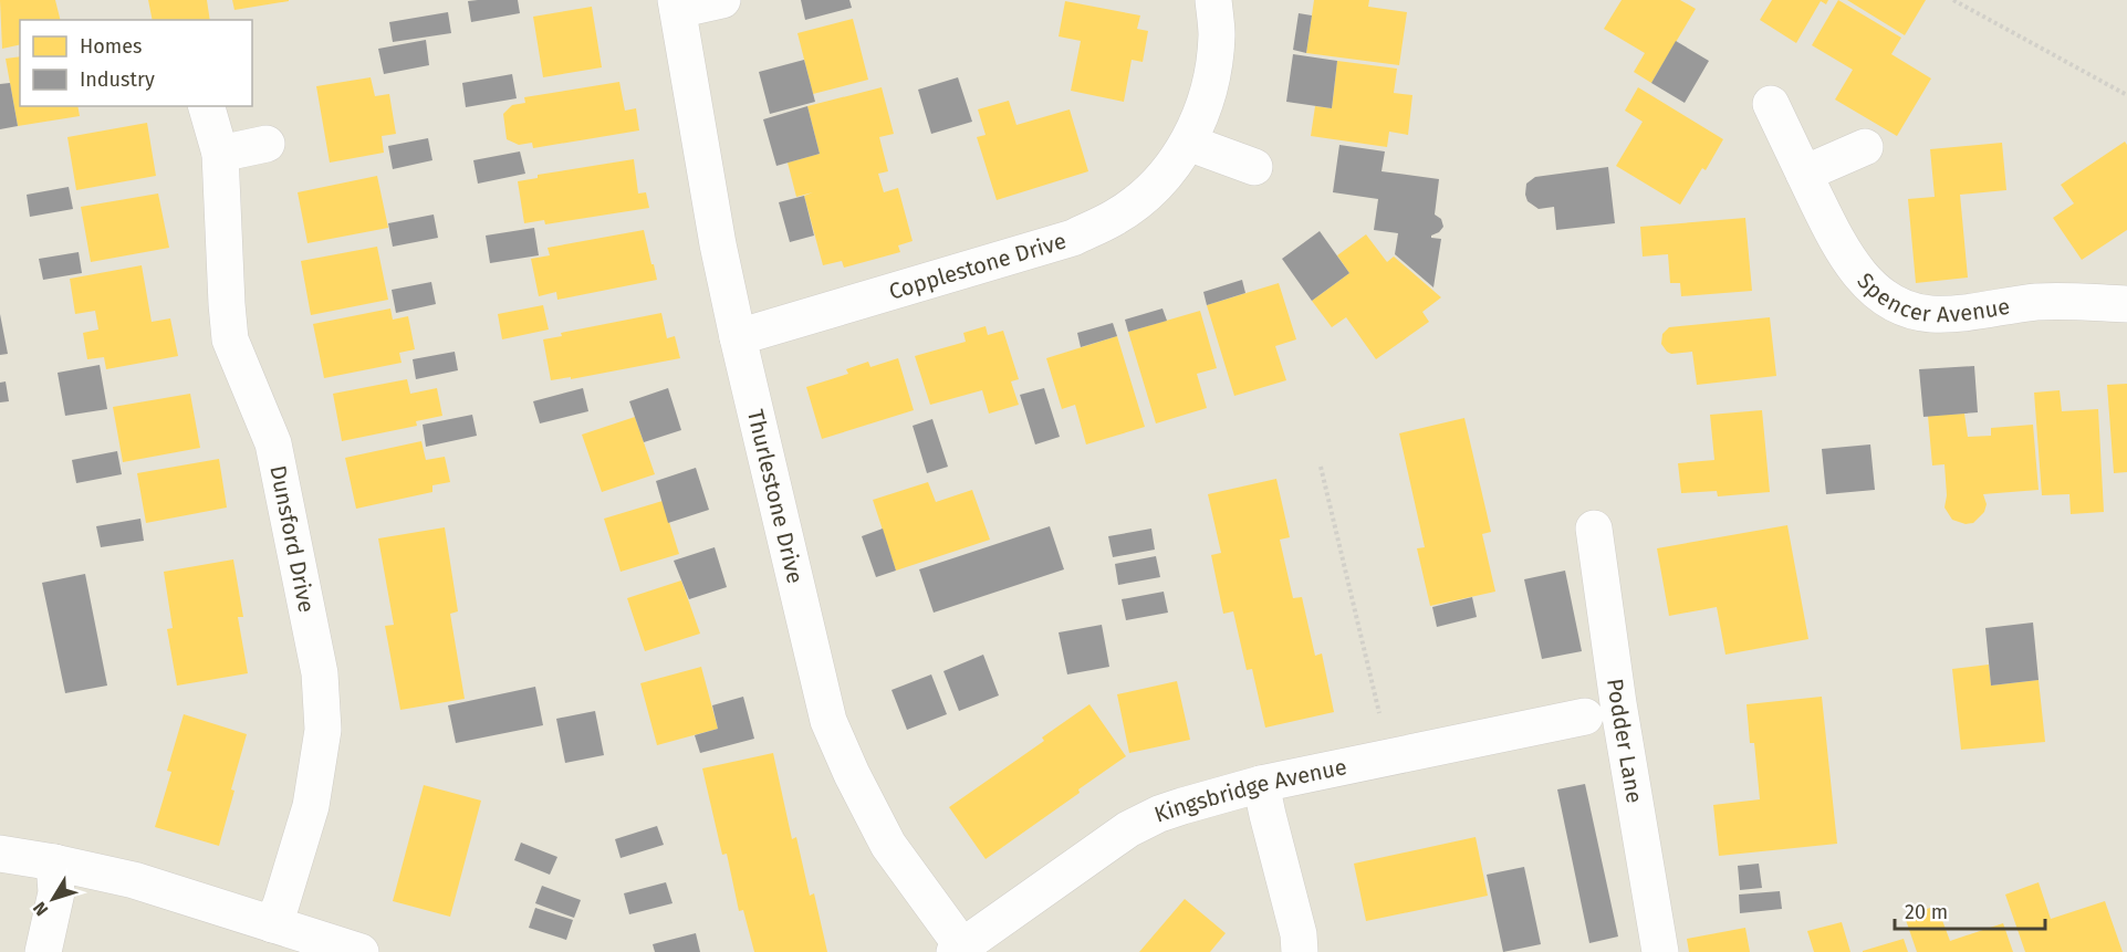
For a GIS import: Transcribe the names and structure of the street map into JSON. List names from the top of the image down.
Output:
{
  "streets": {
    "street": [
      "Copplestone Drive",
      "Spencer Avenue",
      "Thurlestone Drive",
      "Dunsford Drive",
      "Podder Lane",
      "Kingsbridge Avenue"
    ]
  },
  "crossings": [
    ["Copplestone Drive", "Thurlestone Drive"],
    ["Thurlestone Drive", "Kingsbridge Avenue"]
  ],
  "legend": ["Homes", "Industry"],
  "scale_bar": "20 m",
  "north": "bottom left"
}
